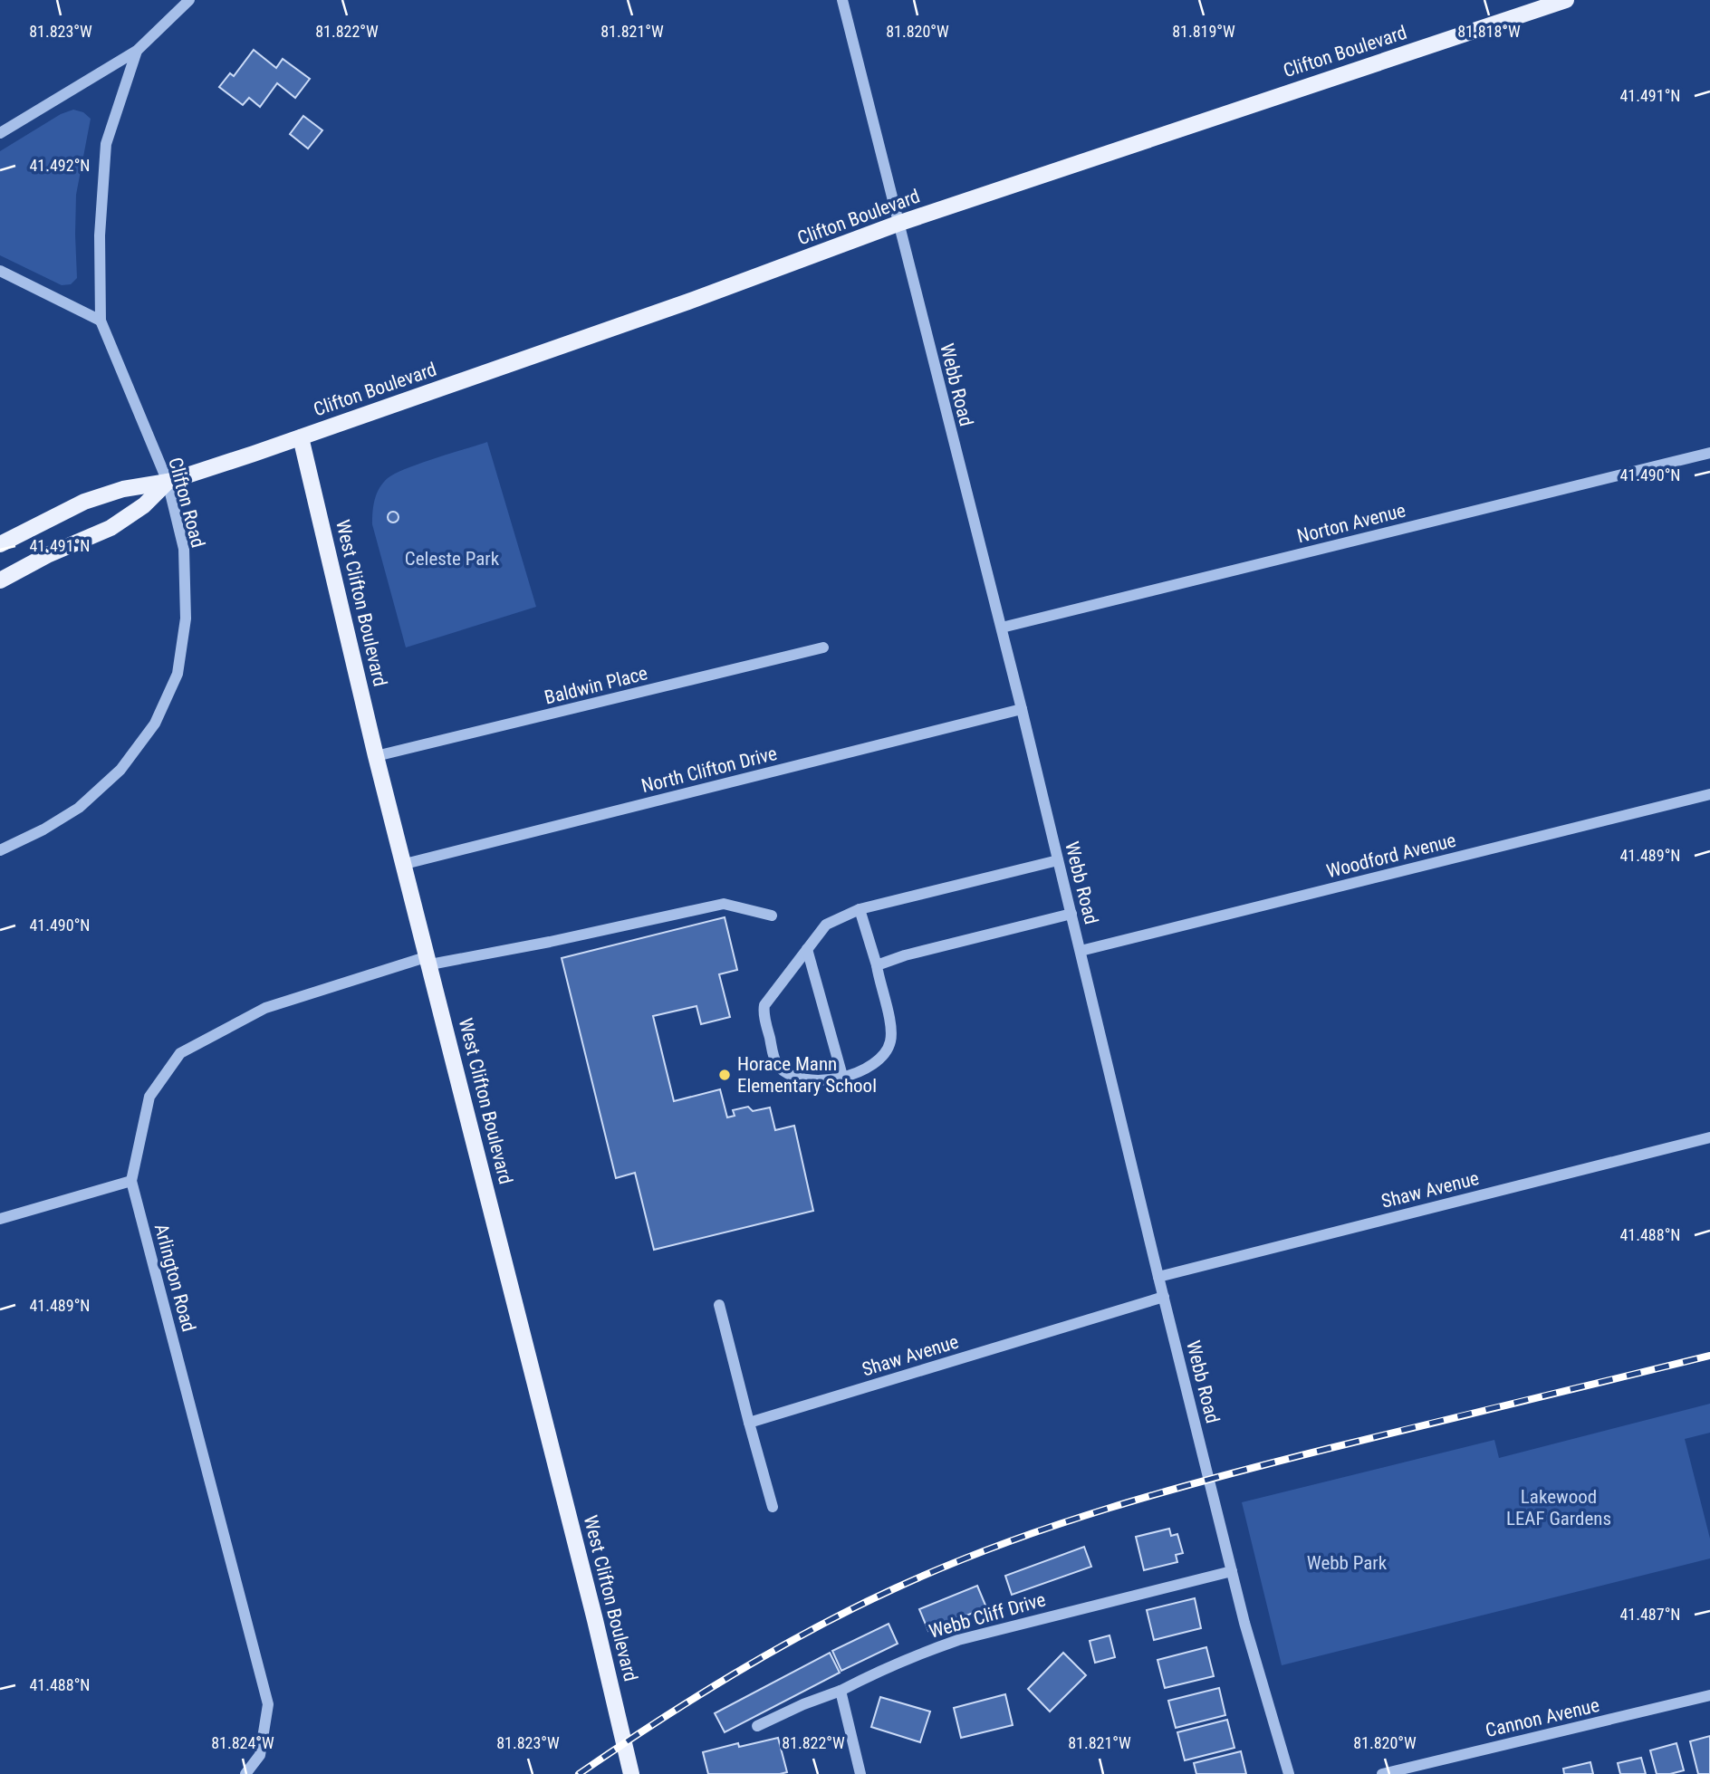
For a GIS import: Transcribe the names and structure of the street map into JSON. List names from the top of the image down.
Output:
{
  "streets": {
    "main road": ["Clifton Boulevard", "West Clifton Boulevard"],
    "street": [
      "Webb Road",
      "Clifton Road",
      "Norton Avenue",
      "Baldwin Place",
      "North Clifton Drive",
      "Woodford Avenue",
      "Shaw Avenue",
      "Arlington Road",
      "Webb Cliff Drive",
      "Cannon Avenue"
    ]
  },
  "crossings": [
    ["Clifton Boulevard", "Webb Road"],
    ["Clifton Boulevard", "Clifton Road"],
    ["Clifton Boulevard", "West Clifton Boulevard"],
    ["Webb Road", "Norton Avenue"],
    ["Webb Road", "North Clifton Drive"],
    ["Webb Road", "Woodford Avenue"],
    ["Webb Road", "Shaw Avenue"],
    ["Webb Road", "Webb Cliff Drive"],
    ["West Clifton Boulevard", "Baldwin Place"],
    ["West Clifton Boulevard", "North Clifton Drive"],
    ["West Clifton Boulevard", "Arlington Road"]
  ],
  "parks": ["Celeste Park", "Lakewood LEAF Gardens", "Webb Park"],
  "places": ["Horace Mann Elementary School"],
  "coordinates": [
    "81.823°W",
    "81.822°W",
    "81.821°W",
    "81.819°W",
    "81.820°W",
    "81.818°W",
    "41.491°N",
    "41.492°N",
    "41.490°N",
    "41.489°N",
    "41.488°N",
    "41.487°N",
    "81.824°W"
  ]
}
